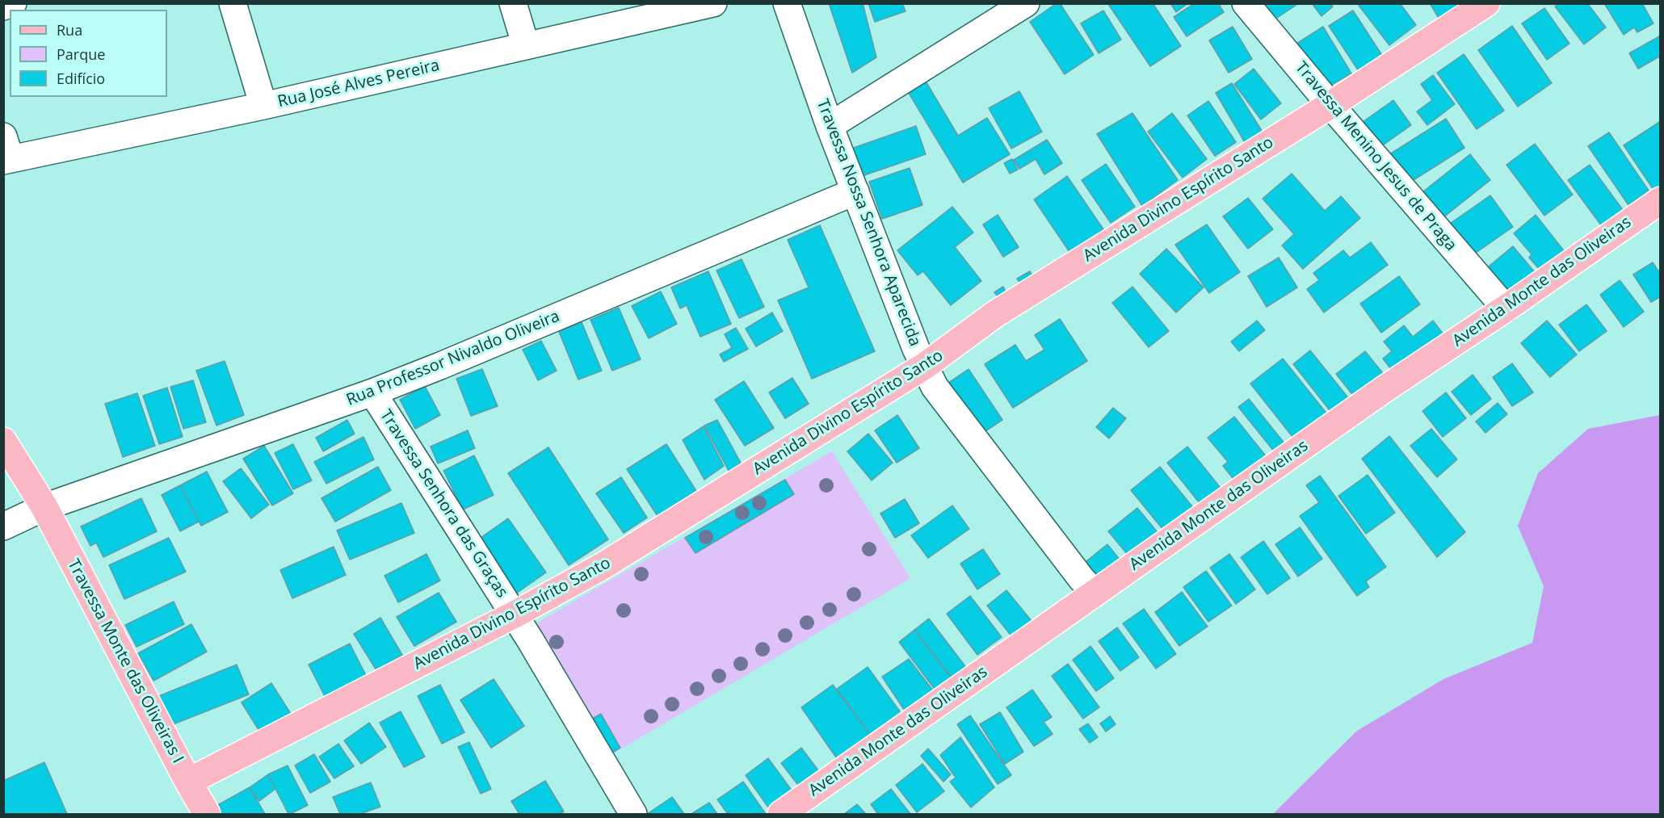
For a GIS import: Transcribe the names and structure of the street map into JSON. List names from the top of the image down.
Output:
{
  "streets": {
    "main road": ["Avenida Divino Espírito Santo", "Avenida Monte das Oliveiras", "Travessa Monte das Oliveiras I"],
    "street": [
      "Rua José Alves Pereira",
      "Travessa Menino Jesus de Praga",
      "Travessa Nossa Senhora Aparecida",
      "Rua Professor Nivaldo Oliveira",
      "Travessa Senhora das Graças"
    ]
  },
  "crossings": [
    ["Travessa Menino Jesus de Praga", "Avenida Divino Espírito Santo"],
    ["Travessa Menino Jesus de Praga", "Avenida Monte das Oliveiras"],
    ["Avenida Divino Espírito Santo", "Travessa Nossa Senhora Aparecida"],
    ["Avenida Divino Espírito Santo", "Travessa Senhora das Graças"],
    ["Avenida Divino Espírito Santo", "Travessa Monte das Oliveiras I"],
    ["Travessa Nossa Senhora Aparecida", "Avenida Monte das Oliveiras"],
    ["Travessa Nossa Senhora Aparecida", "Rua Professor Nivaldo Oliveira"],
    ["Rua Professor Nivaldo Oliveira", "Travessa Senhora das Graças"],
    ["Rua Professor Nivaldo Oliveira", "Travessa Monte das Oliveiras I"]
  ],
  "legend": ["Rua", "Parque", "Edifício"]
}
